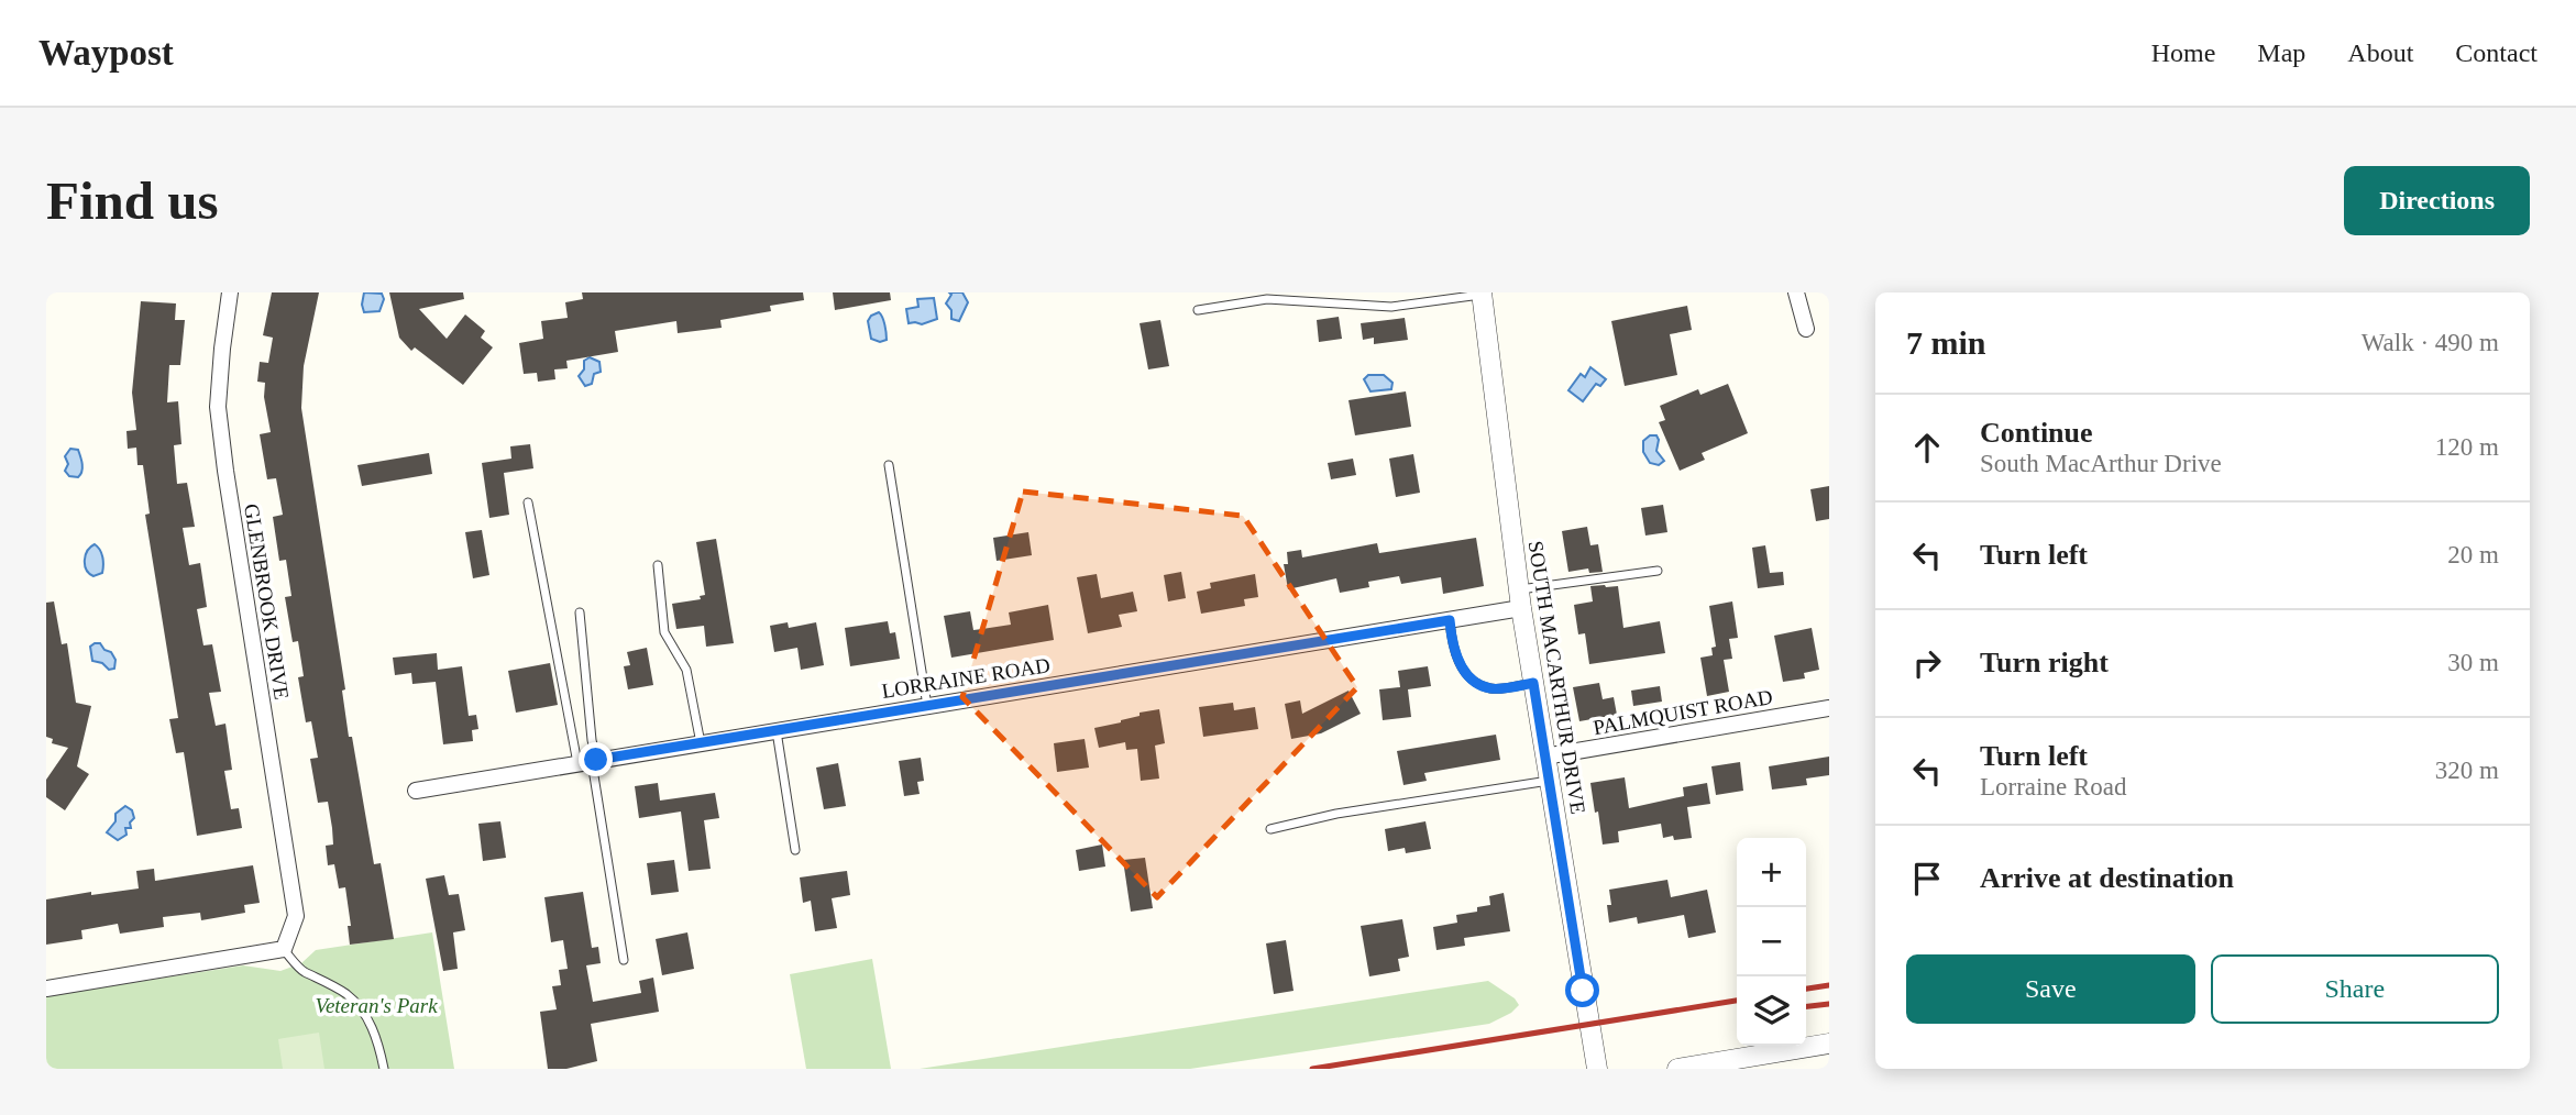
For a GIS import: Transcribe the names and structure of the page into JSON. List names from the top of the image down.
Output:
{
  "streets": {
    "street": [
      "GLENBROOK DRIVE",
      "LORRAINE ROAD",
      "SOUTH MACARTHUR DRIVE",
      "PALMQUIST ROAD"
    ]
  },
  "crossings": [
    ["LORRAINE ROAD", "SOUTH MACARTHUR DRIVE"],
    ["SOUTH MACARTHUR DRIVE", "PALMQUIST ROAD"]
  ],
  "parks": ["Veteran's Park"],
  "page": {
    "header": "Waypost",
    "nav": [
      "Home",
      "Map",
      "About",
      "Contact"
    ],
    "buttons": [
      "Directions",
      ["Save", "Share"]
    ],
    "title": "Find us",
    "heading": ["7 min", "Walk · 490 m"],
    "list": [
      ["Continue", "South MacArthur Drive", "120 m"],
      ["Turn left", "20 m"],
      ["Turn right", "30 m"],
      ["Turn left", "Lorraine Road", "320 m"],
      "Arrive at destination"
    ],
    "map_buttons": ["+", "−"]
  }
}
